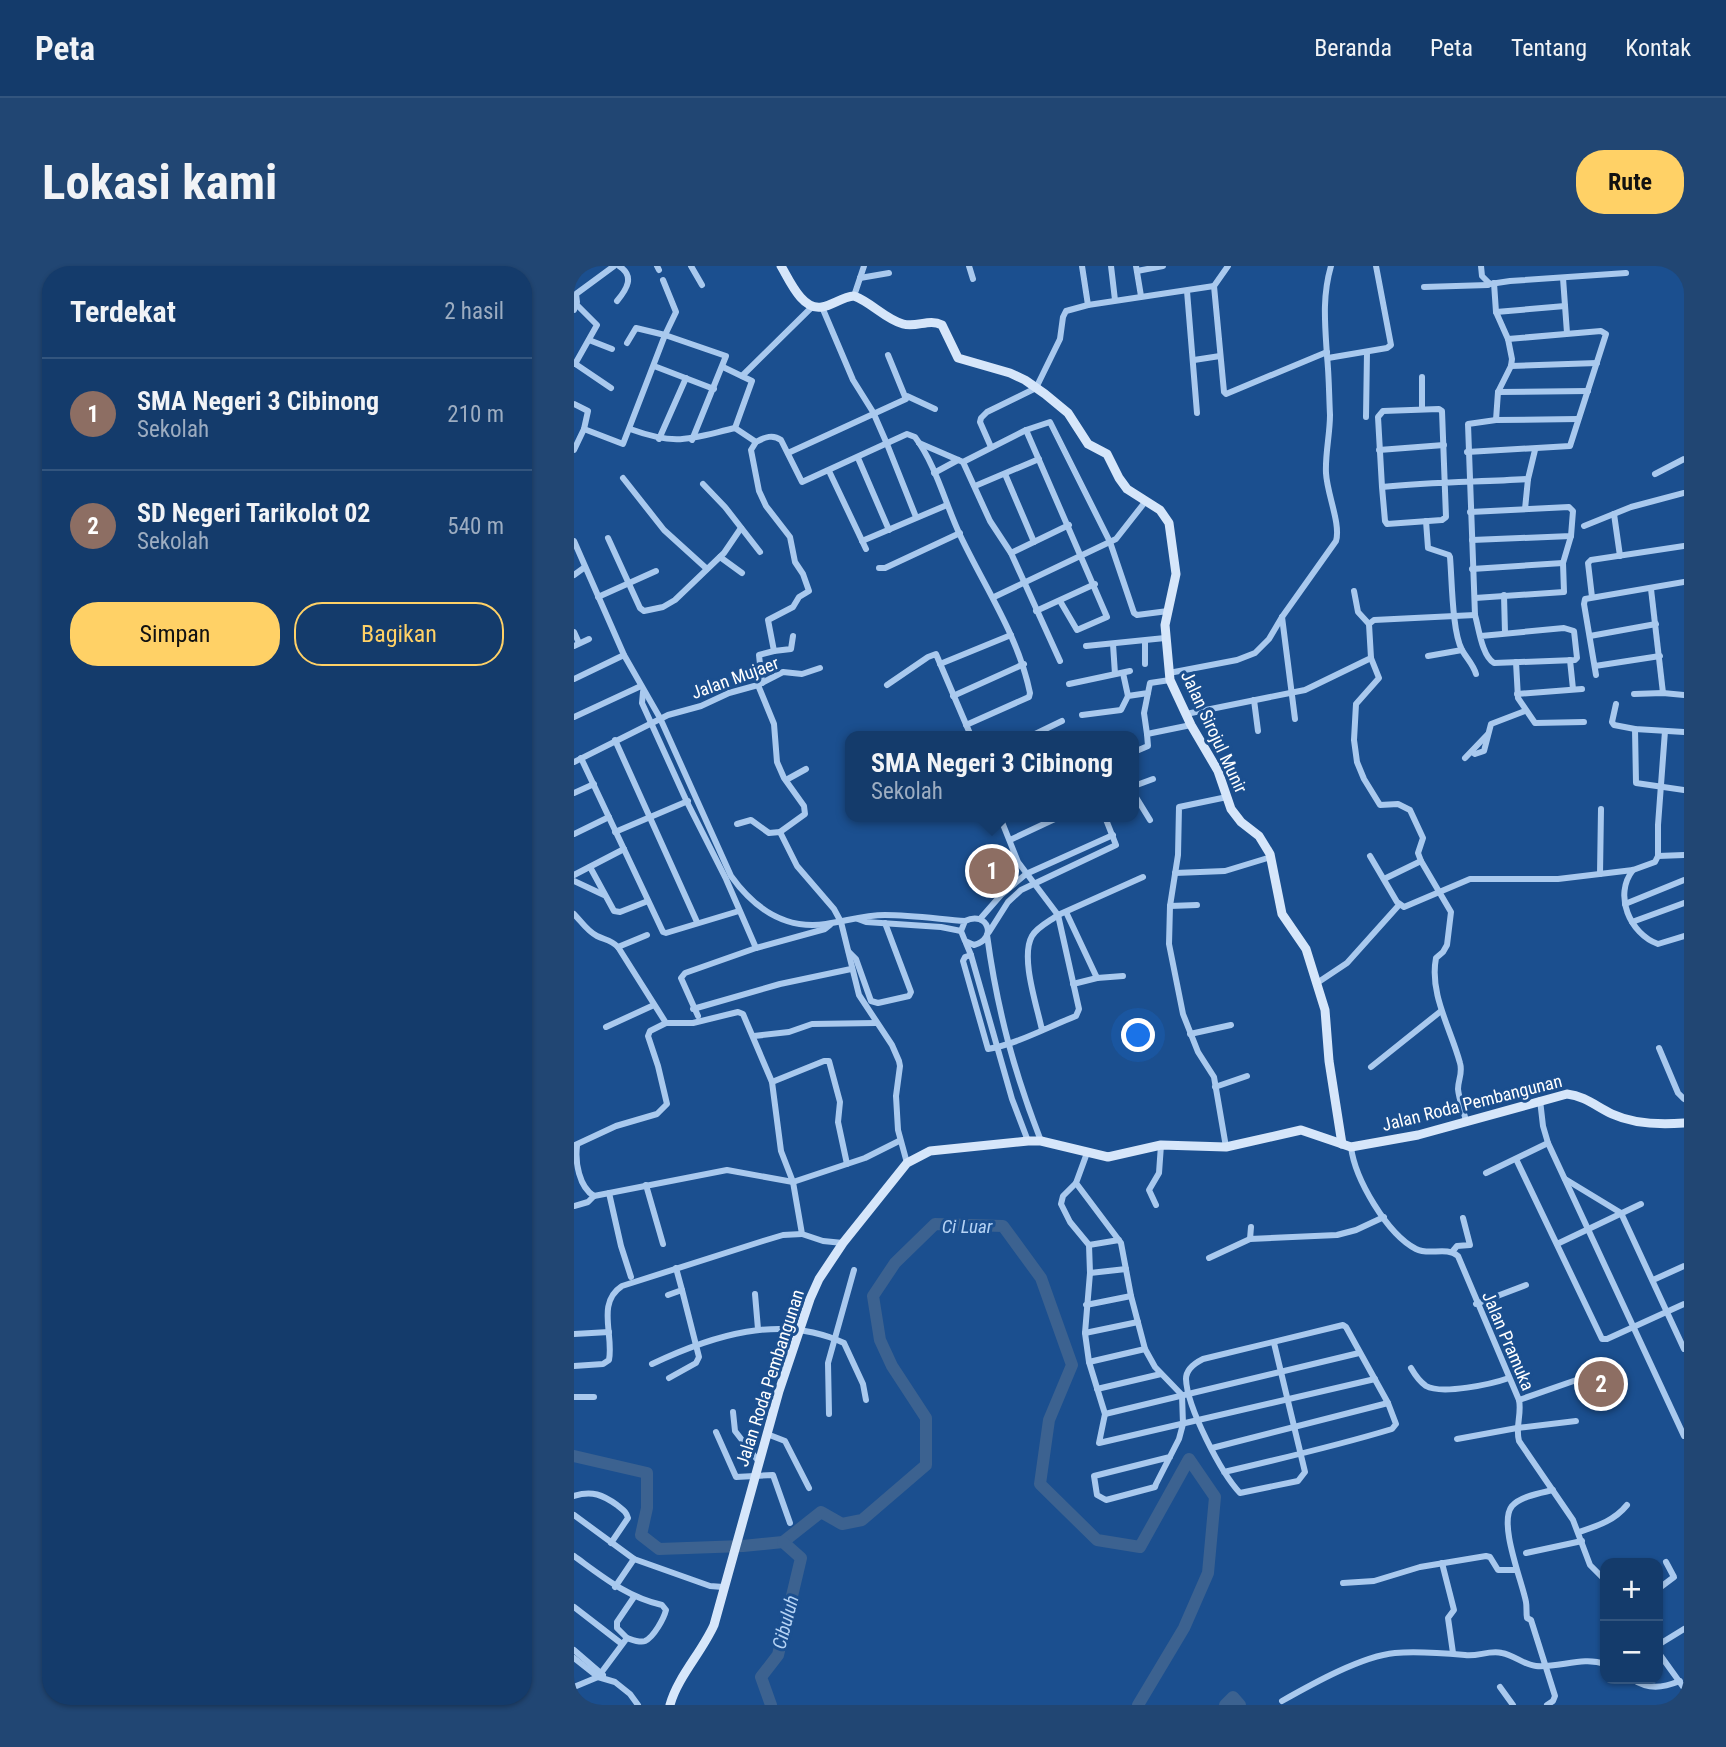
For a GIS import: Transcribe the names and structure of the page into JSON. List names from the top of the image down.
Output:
{
  "streets": {
    "street": [
      "Jalan Mujaer",
      "Jalan Sirojul Munir",
      "Jalan Roda Pembangunan",
      "Jalan Pramuka"
    ]
  },
  "crossings": [
    ["Jalan Sirojul Munir", "Jalan Roda Pembangunan"]
  ],
  "water": ["Ci Luar", "Cibuluh"],
  "page": {
    "header": "Peta",
    "nav": [
      "Beranda",
      "Peta",
      "Tentang",
      "Kontak"
    ],
    "buttons": [
      "Rute",
      ["Simpan", "Bagikan"]
    ],
    "title": "Lokasi kami",
    "heading": ["Terdekat", "2 hasil"],
    "list": [
      {
        "mark": "1",
        "name": "SMA Negeri 3 Cibinong",
        "note": "Sekolah",
        "value": "210 m"
      },
      {
        "mark": "2",
        "name": "SD Negeri Tarikolot 02",
        "note": "Sekolah",
        "value": "540 m"
      }
    ],
    "popup": ["SMA Negeri 3 Cibinong", "Sekolah"],
    "pins": ["1", "2"],
    "map_buttons": ["+", "−"]
  }
}
